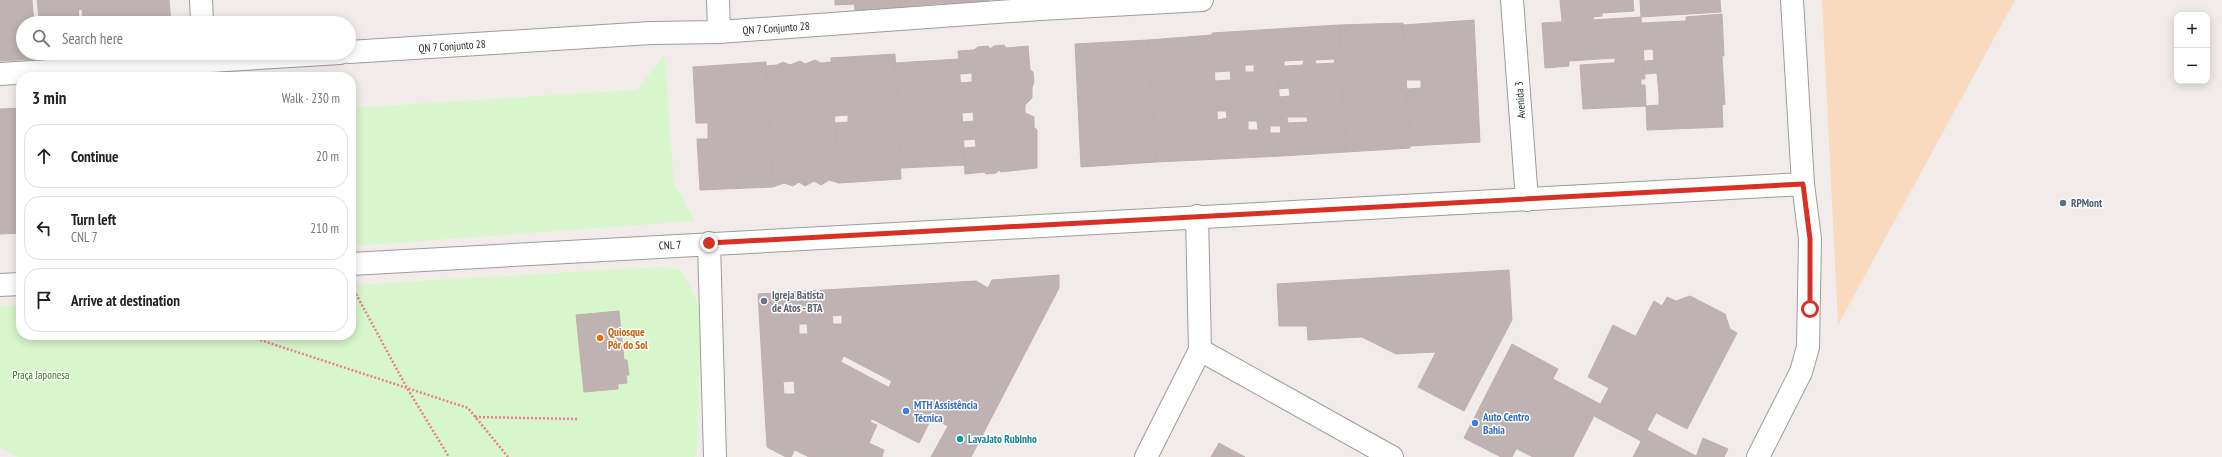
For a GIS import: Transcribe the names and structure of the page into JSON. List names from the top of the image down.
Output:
{
  "streets": {
    "street": ["QN 7 Conjunto 28", "Avenida 3", "CNL 7"]
  },
  "crossings": [
    ["Avenida 3", "CNL 7"]
  ],
  "parks": ["Praça Japonesa"],
  "places": [
    "RPMont",
    "Igreja Batista de Atos - BTA",
    "Quiosque Pôr do Sol",
    "MTH Assistência Técnica",
    "Auto Centro Bahia",
    "LavaJato Rubinho"
  ],
  "page": {
    "map_buttons": ["+", "−"],
    "search": "Search here",
    "heading": ["3 min", "Walk · 230 m"],
    "list": [
      ["Continue", "20 m"],
      ["Turn left", "CNL 7", "210 m"],
      "Arrive at destination"
    ]
  }
}
